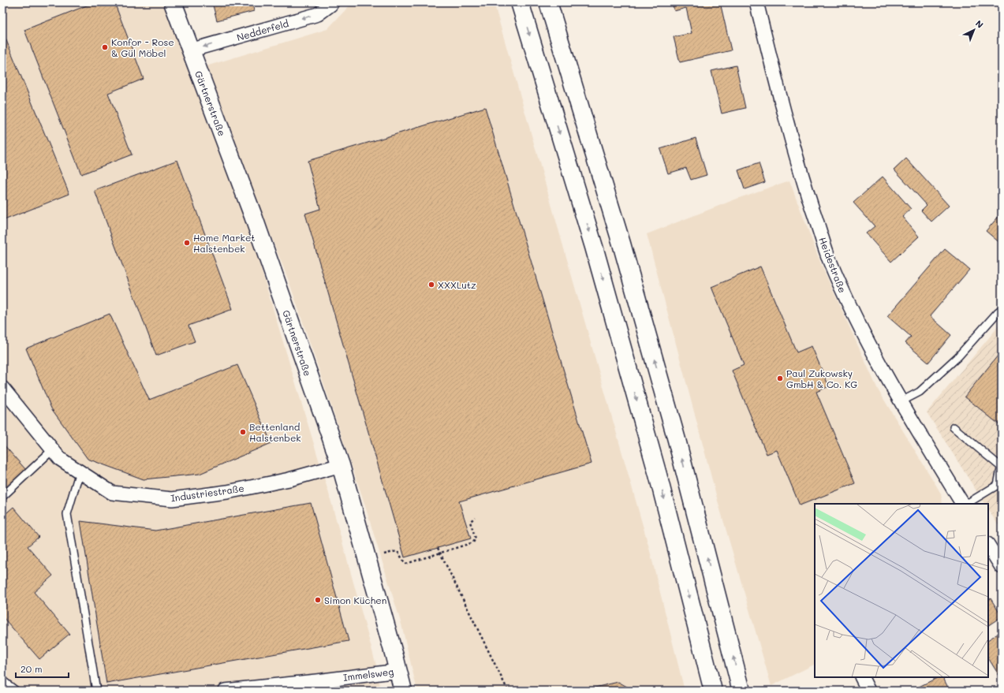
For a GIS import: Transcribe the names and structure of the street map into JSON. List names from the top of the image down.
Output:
{
  "streets": {
    "main road": ["Gärtnerstraße"],
    "street": [
      "Nedderfeld",
      "Heidestraße",
      "Industriestraße",
      "Immelsweg"
    ]
  },
  "crossings": [
    ["Nedderfeld", "Gärtnerstraße"],
    ["Gärtnerstraße", "Industriestraße"],
    ["Gärtnerstraße", "Immelsweg"]
  ],
  "one_way": ["Nedderfeld"],
  "places": [
    "Konfor - Rose & Gül Möbel",
    "Home Market Halstenbek",
    "XXXLutz",
    "Paul Zukowsky GmbH & Co. KG",
    "Bettenland Halstenbek",
    "Simon Küchen"
  ],
  "scale_bar": "20 m",
  "north": "top right"
}
